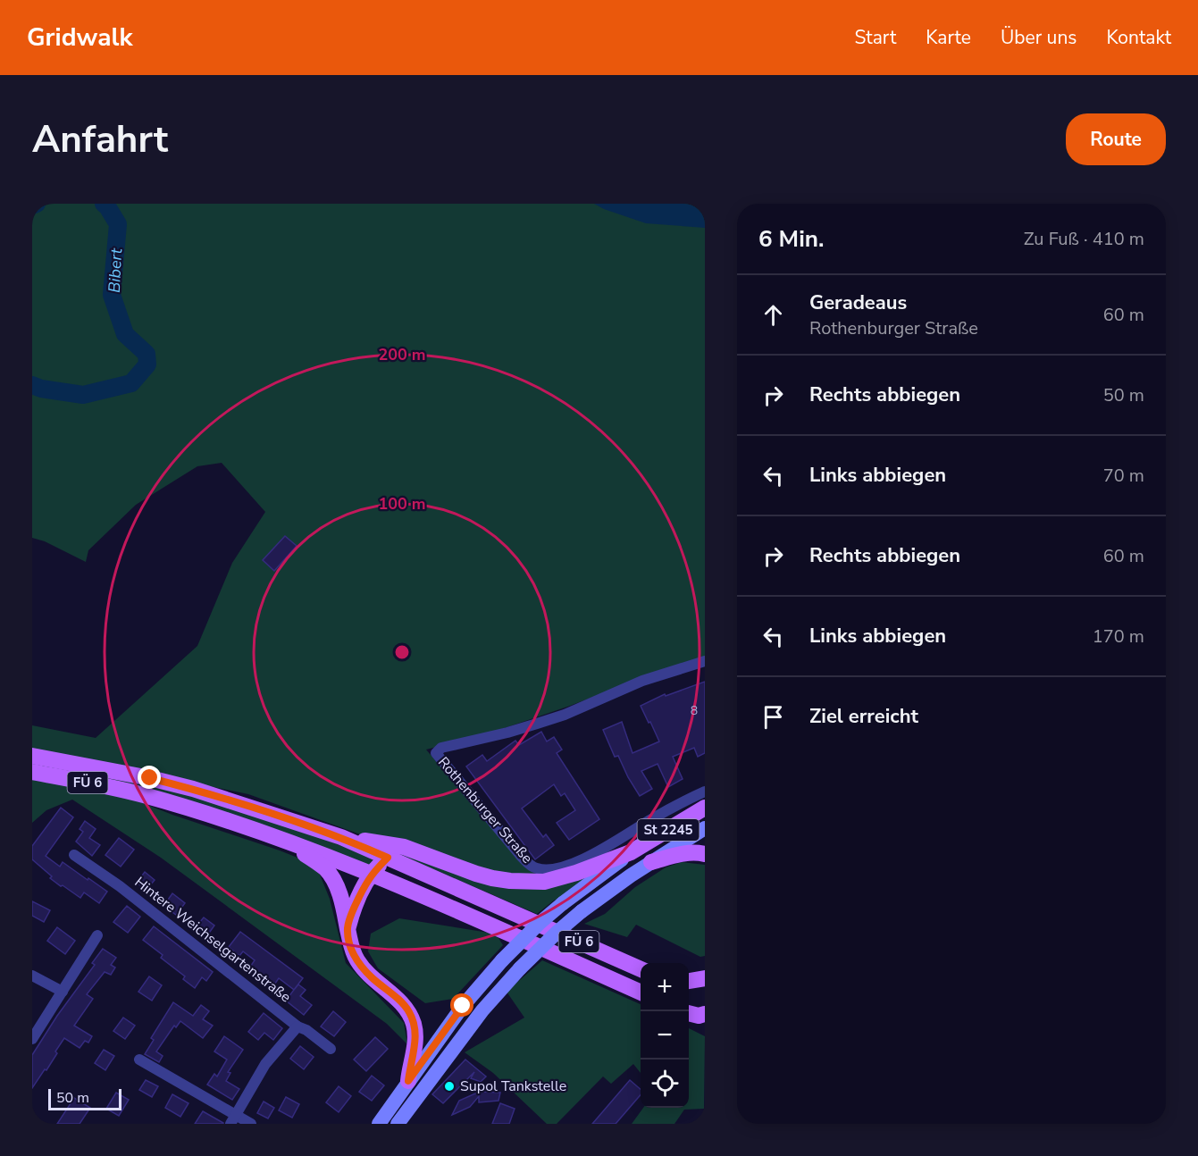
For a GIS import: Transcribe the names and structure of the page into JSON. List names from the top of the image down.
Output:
{
  "streets": {
    "main road": ["FÜ 6", "St 2245"],
    "street": ["Rothenburger Straße", "Hintere Weichselgartenstraße"]
  },
  "water": ["Bibert"],
  "places": ["Supol Tankstelle"],
  "house_numbers": ["8"],
  "scale_bar": "50 m",
  "page": {
    "header": "Gridwalk",
    "nav": [
      "Start",
      "Karte",
      "Über uns",
      "Kontakt"
    ],
    "buttons": "Route",
    "title": "Anfahrt",
    "heading": ["6 Min.", "Zu Fuß · 410 m"],
    "list": [
      ["Geradeaus", "Rothenburger Straße", "60 m"],
      ["Rechts abbiegen", "50 m"],
      ["Links abbiegen", "70 m"],
      ["Rechts abbiegen", "60 m"],
      ["Links abbiegen", "170 m"],
      "Ziel erreicht"
    ],
    "map_buttons": ["+", "−"],
    "scale": "50 m"
  },
  "rings": ["200 m", "100 m"]
}
